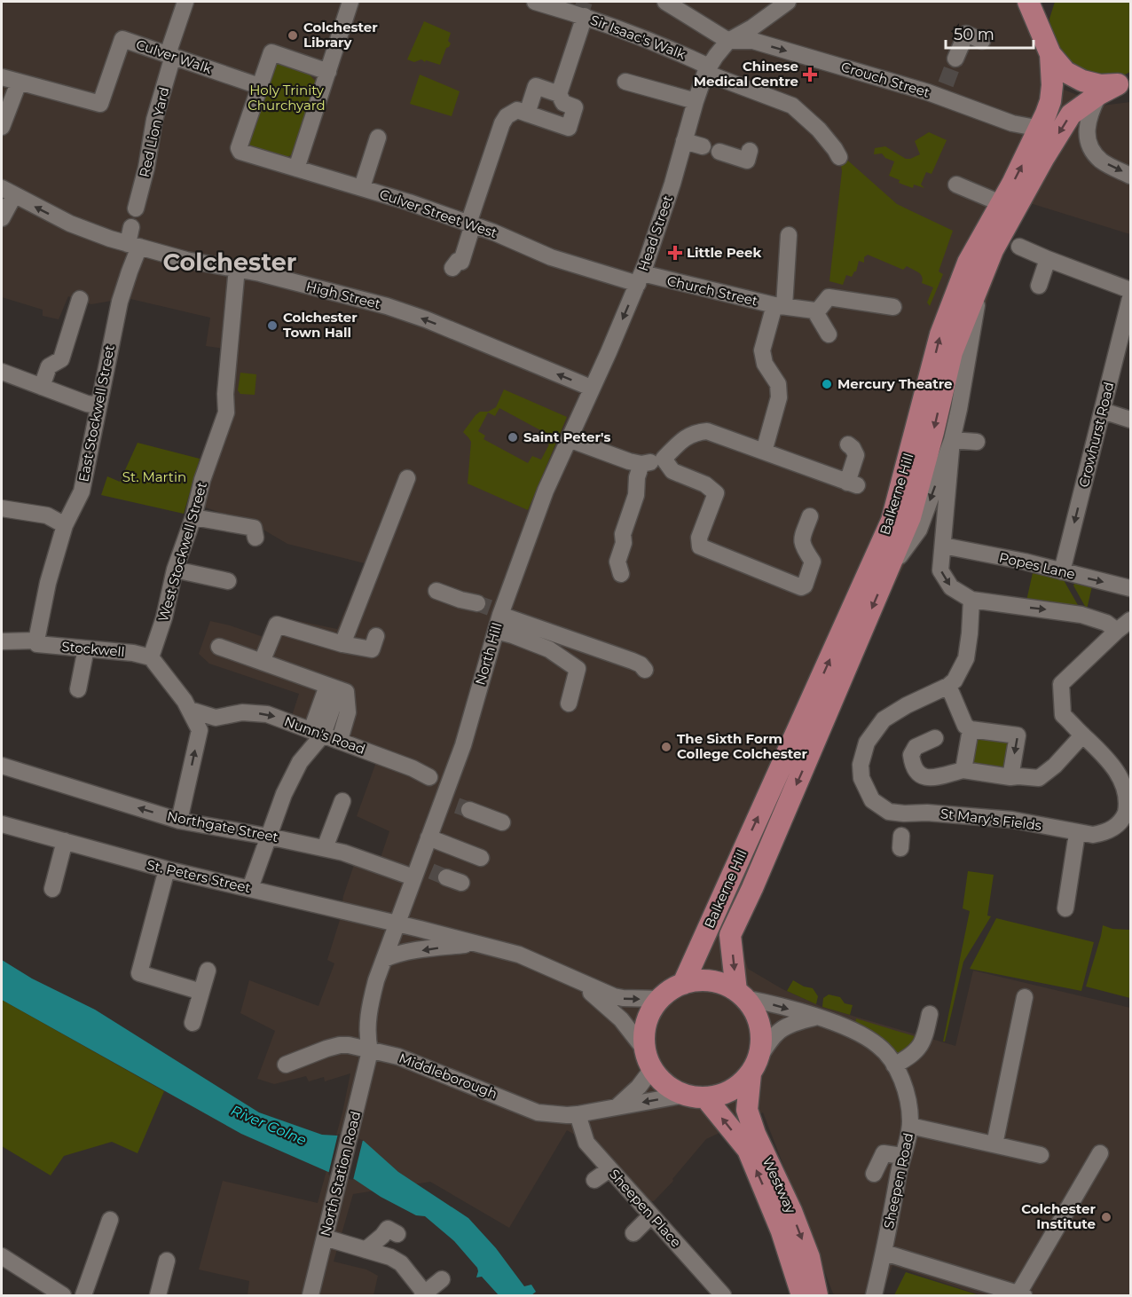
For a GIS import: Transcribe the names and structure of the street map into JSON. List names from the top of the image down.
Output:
{
  "streets": {
    "main road": ["Balkerne Hill", "Westway"],
    "street": [
      "Sir Isaac's Walk",
      "Culver Walk",
      "Crouch Street",
      "Red Lion Yard",
      "Culver Street West",
      "Head Street",
      "Church Street",
      "High Street",
      "East Stockwell Street",
      "Crowhurst Road",
      "West Stockwell Street",
      "Popes Lane",
      "Stockwell",
      "North Hill",
      "Nunn's Road",
      "St Mary's Fields",
      "Northgate Street",
      "St. Peters Street",
      "Middleborough",
      "North Station Road",
      "Sheepen Road",
      "Sheepen Place"
    ]
  },
  "crossings": [
    ["Sir Isaac's Walk", "Head Street"],
    ["Culver Walk", "Red Lion Yard"],
    ["Culver Walk", "Culver Street West"],
    ["Crouch Street", "Head Street"],
    ["Crouch Street", "Balkerne Hill"],
    ["Culver Street West", "Head Street"],
    ["Culver Street West", "Church Street"],
    ["Head Street", "Church Street"],
    ["Head Street", "High Street"],
    ["Head Street", "North Hill"],
    ["High Street", "East Stockwell Street"],
    ["High Street", "West Stockwell Street"],
    ["High Street", "North Hill"],
    ["East Stockwell Street", "Stockwell"],
    ["Crowhurst Road", "Popes Lane"],
    ["Balkerne Hill", "Middleborough"],
    ["Balkerne Hill", "Sheepen Road"],
    ["Balkerne Hill", "Westway"],
    ["West Stockwell Street", "Stockwell"],
    ["North Hill", "Nunn's Road"],
    ["North Hill", "Northgate Street"],
    ["North Hill", "St. Peters Street"],
    ["Middleborough", "North Station Road"],
    ["Middleborough", "Sheepen Road"],
    ["Middleborough", "Westway"],
    ["Middleborough", "Sheepen Place"],
    ["Sheepen Road", "Westway"]
  ],
  "one_way": ["Crouch Street", "High Street", "Northgate Street"],
  "districts": ["Colchester"],
  "water": ["River Colne"],
  "parks": ["Holy Trinity Churchyard", "St. Martin"],
  "places": {
    "other": [
      "Colchester Library",
      "Colchester Town Hall",
      "Mercury Theatre",
      "Saint Peter's",
      "The Sixth Form College Colchester",
      "Colchester Institute"
    ],
    "health": ["Chinese Medical Centre", "Little Peek"]
  },
  "scale_bar": "50 m"
}
